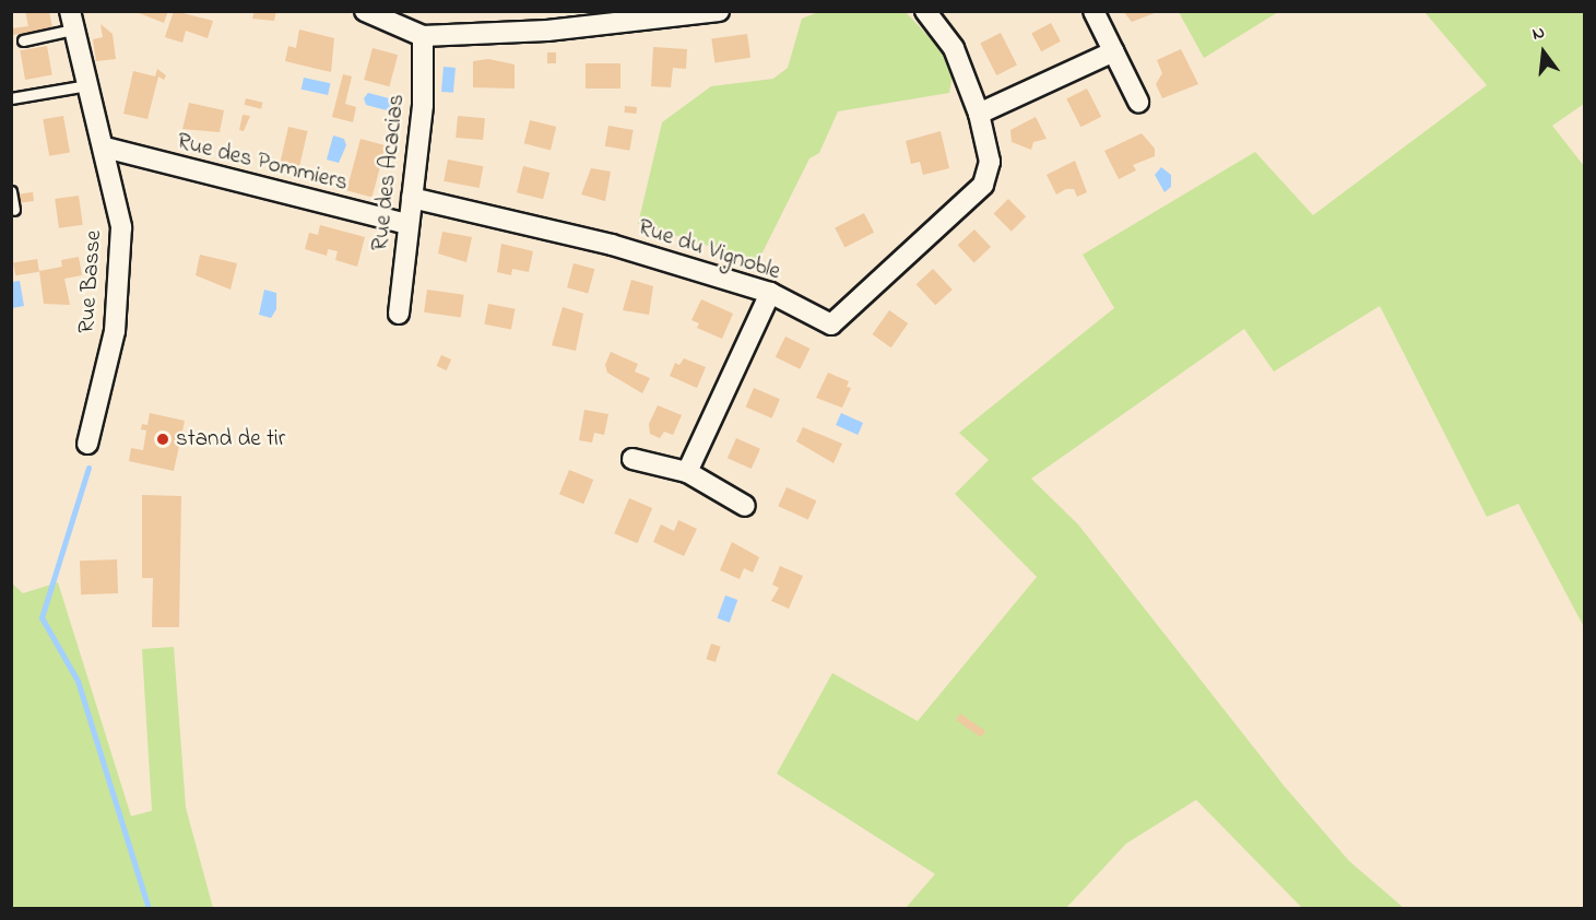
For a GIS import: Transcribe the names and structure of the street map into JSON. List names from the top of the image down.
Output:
{
  "streets": {
    "street": [
      "Rue des Pommiers",
      "Rue des Acacias",
      "Rue du Vignoble",
      "Rue Basse"
    ]
  },
  "crossings": [
    ["Rue des Pommiers", "Rue des Acacias"],
    ["Rue des Pommiers", "Rue Basse"],
    ["Rue des Acacias", "Rue du Vignoble"]
  ],
  "places": ["stand de tir"],
  "north": "top"
}
